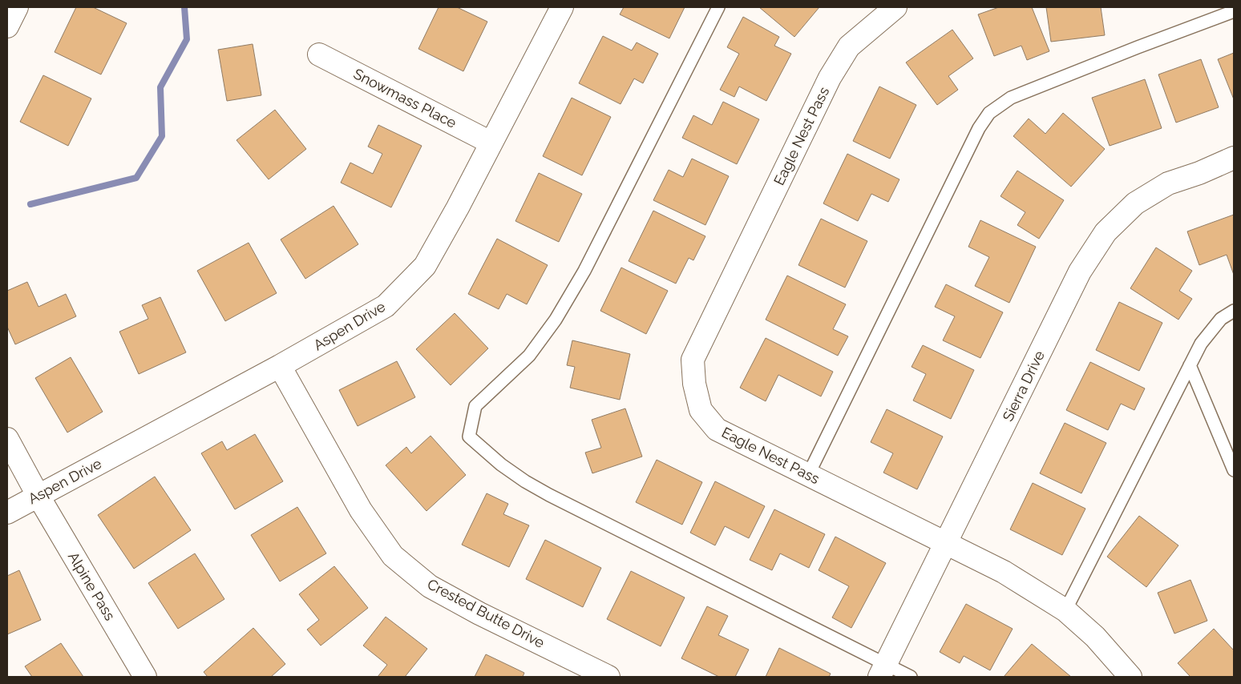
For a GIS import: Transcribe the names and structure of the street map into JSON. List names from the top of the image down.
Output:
{
  "streets": {
    "street": [
      "Snowmass Place",
      "Eagle Nest Pass",
      "Aspen Drive",
      "Sierra Drive",
      "Alpine Pass",
      "Crested Butte Drive"
    ]
  },
  "crossings": [
    ["Snowmass Place", "Aspen Drive"],
    ["Eagle Nest Pass", "Sierra Drive"],
    ["Aspen Drive", "Alpine Pass"],
    ["Aspen Drive", "Crested Butte Drive"]
  ]
}
